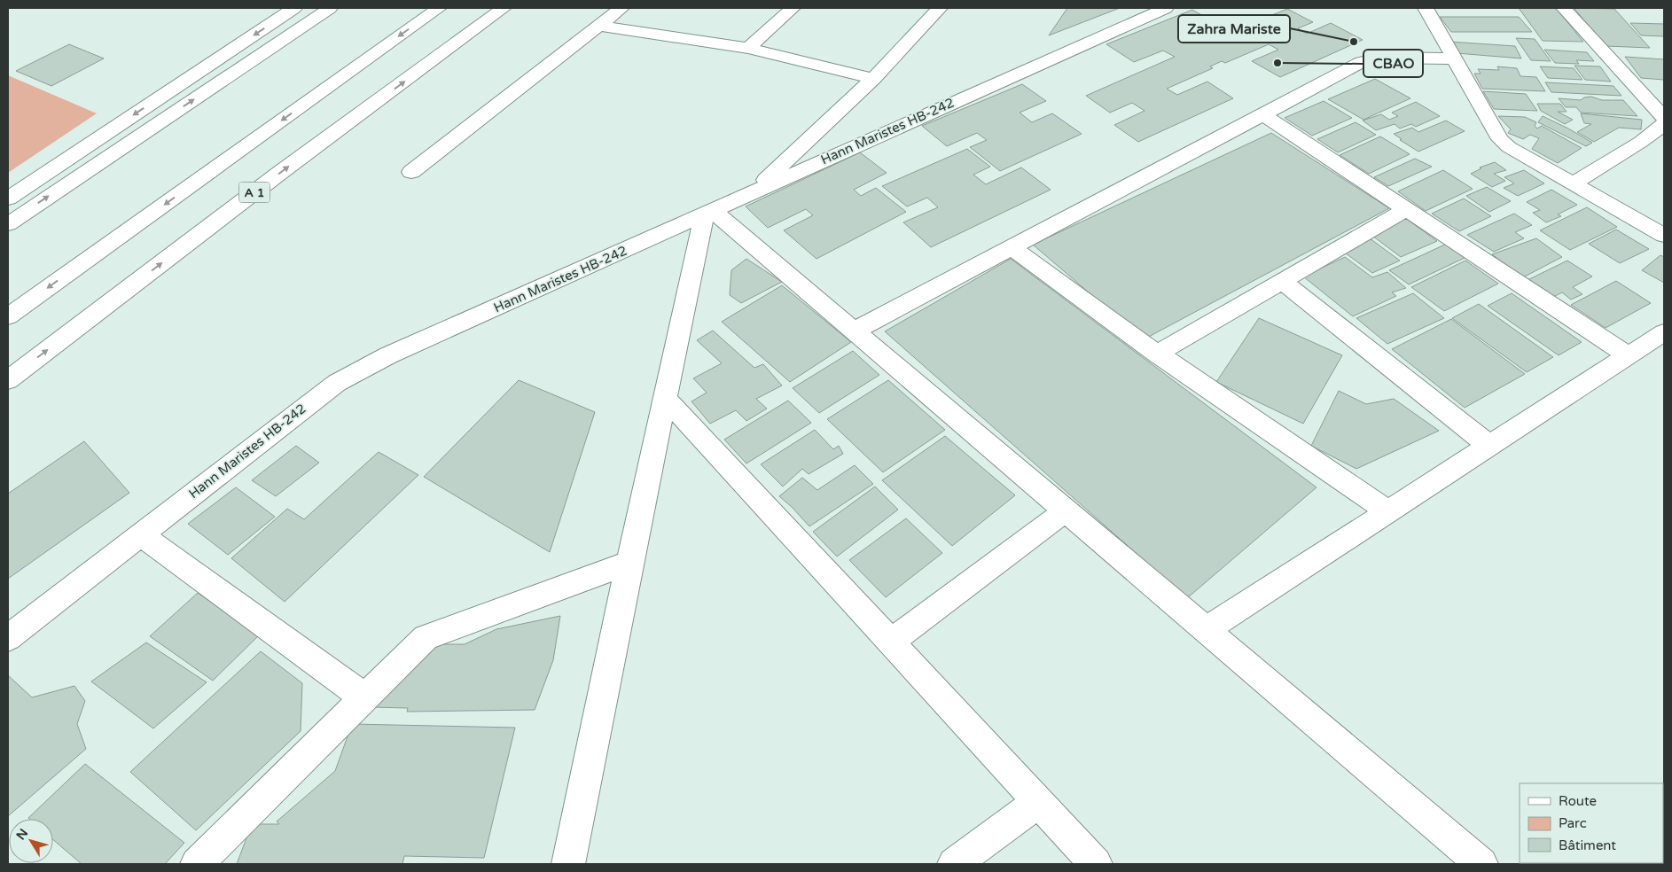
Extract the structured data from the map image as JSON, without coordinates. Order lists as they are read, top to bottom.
{
  "streets": {
    "main road": ["Hann Maristes HB-242", "A 1"]
  },
  "places": ["Zahra Mariste", "CBAO"],
  "legend": ["Route", "Parc", "Bâtiment"],
  "north": "top left"
}
